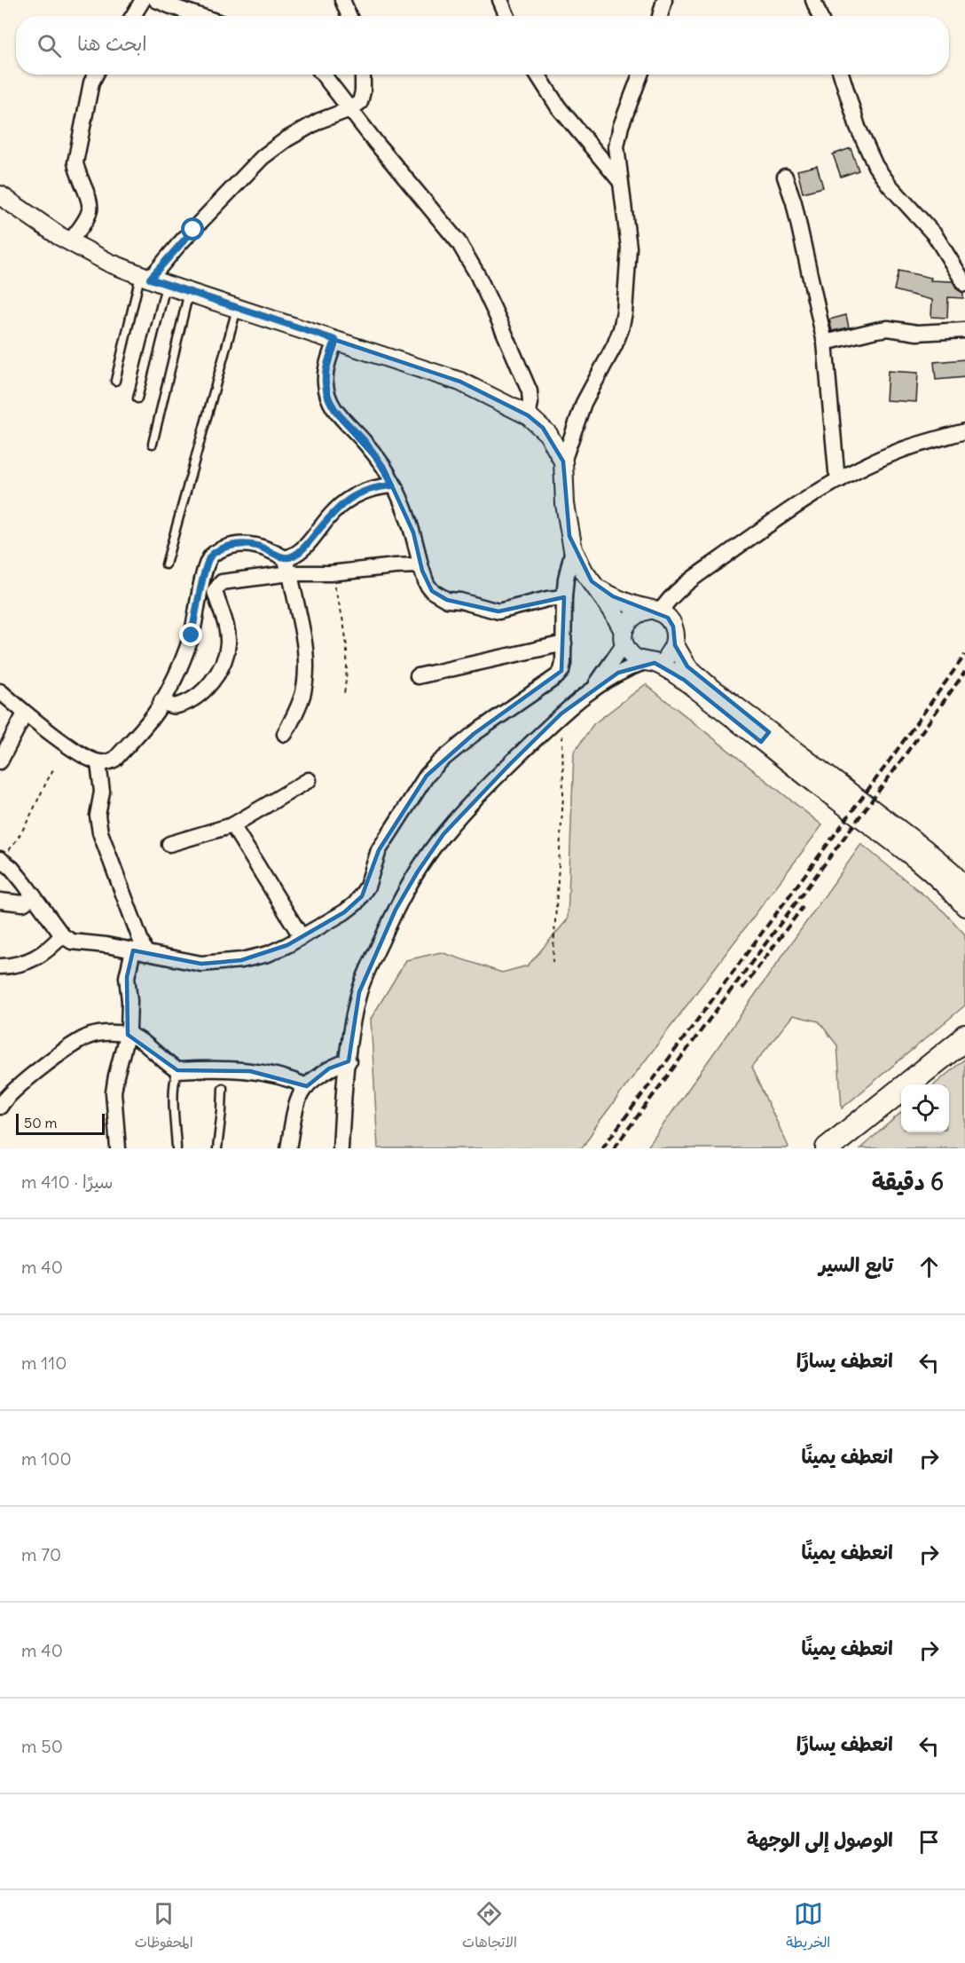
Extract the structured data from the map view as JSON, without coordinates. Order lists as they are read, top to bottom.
{
  "scale_bar": "50 m",
  "page": {
    "search": "ابحث هنا",
    "scale": "50 m",
    "heading": ["6 دقيقة", "سيرًا · 410 m"],
    "list": [
      ["تابع السير", "40 m"],
      ["انعطف يسارًا", "110 m"],
      ["انعطف يمينًا", "100 m"],
      ["انعطف يمينًا", "70 m"],
      ["انعطف يمينًا", "40 m"],
      ["انعطف يسارًا", "50 m"],
      "الوصول إلى الوجهة"
    ],
    "nav": ["الخريطة", "الاتجاهات", "المحفوظات"]
  }
}
